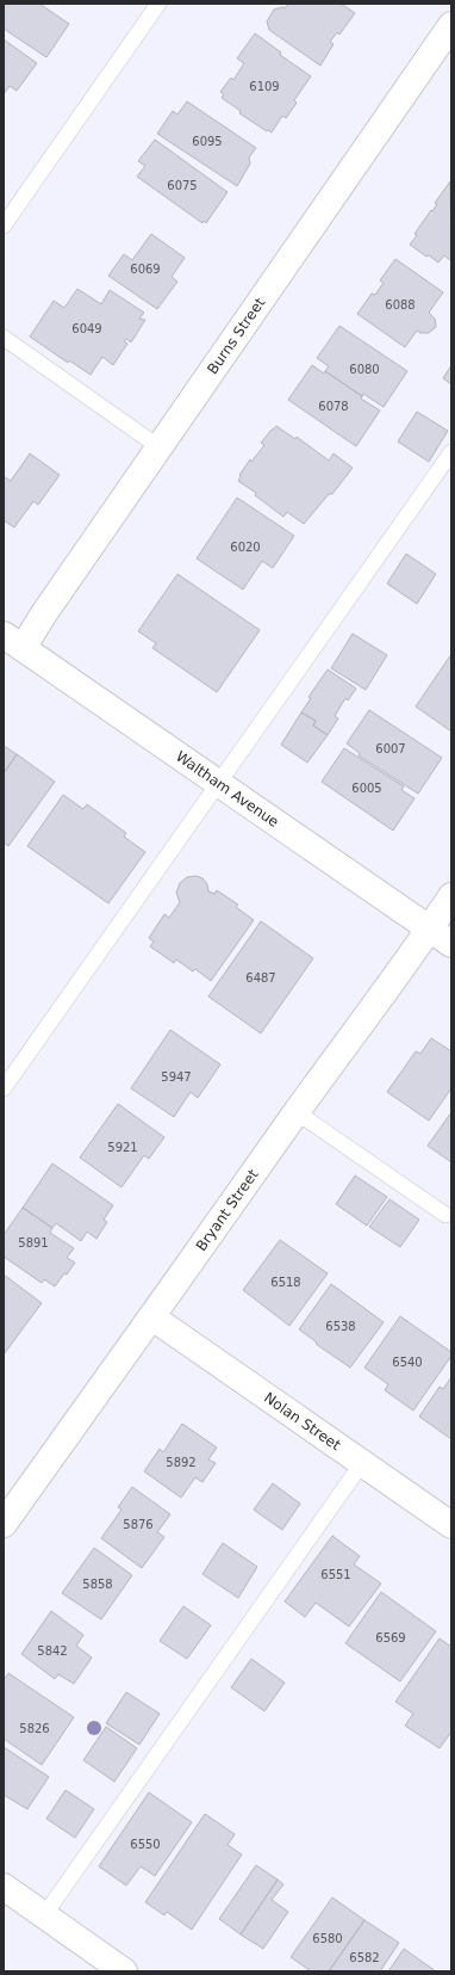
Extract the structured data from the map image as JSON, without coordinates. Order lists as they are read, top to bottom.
{
  "streets": {
    "street": [
      "Burns Street",
      "Waltham Avenue",
      "Bryant Street",
      "Nolan Street"
    ]
  },
  "crossings": [
    ["Burns Street", "Waltham Avenue"],
    ["Waltham Avenue", "Bryant Street"],
    ["Bryant Street", "Nolan Street"]
  ],
  "house_numbers": [
    "6109",
    "6095",
    "6075",
    "6069",
    "6088",
    "6049",
    "6080",
    "6078",
    "6020",
    "6007",
    "6005",
    "6487",
    "5947",
    "5921",
    "5891",
    "6518",
    "6538",
    "6540",
    "5892",
    "5876",
    "6551",
    "5858",
    "6569",
    "5842",
    "5826",
    "6550",
    "6580",
    "6582"
  ]
}
